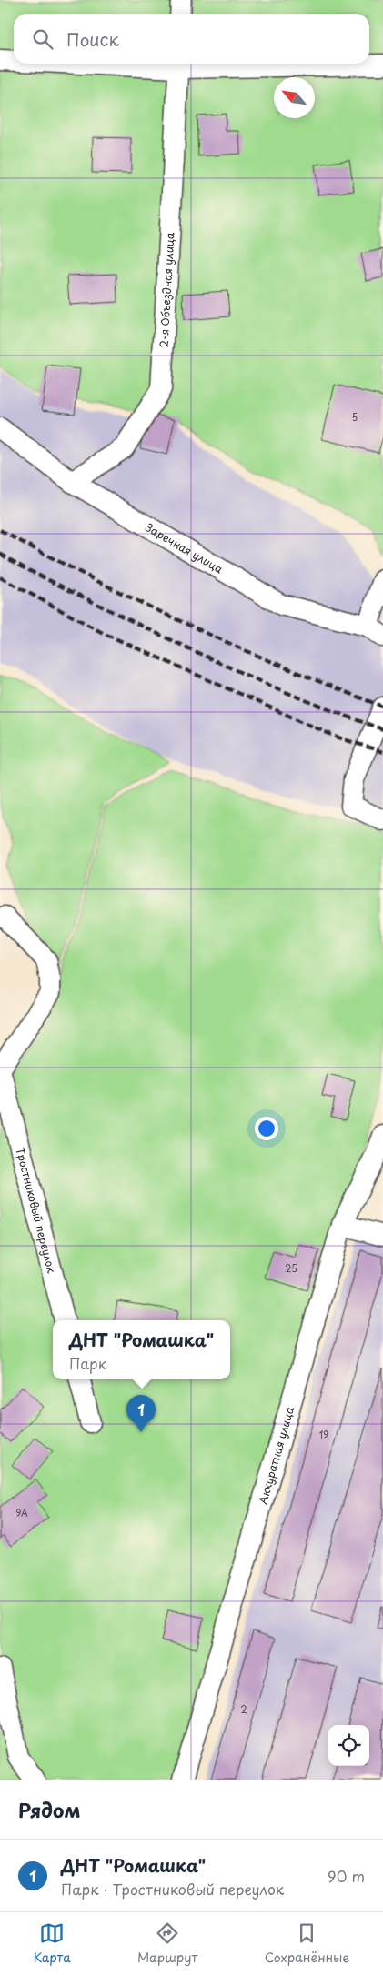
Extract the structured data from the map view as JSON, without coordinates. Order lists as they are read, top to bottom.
{
  "streets": {
    "street": [
      "2-я Объездная улица",
      "Заречная улица",
      "Тростниковый переулок",
      "Аккуратная улица"
    ]
  },
  "crossings": [
    ["2-я Объездная улица", "Заречная улица"]
  ],
  "house_numbers": [
    "5",
    "25",
    "19",
    "9А",
    "2"
  ],
  "north": "top left",
  "page": {
    "search": "Поиск",
    "popup": ["ДНТ \"Ромашка\"", "Парк"],
    "pins": "1",
    "heading": "Рядом",
    "list": [
      {
        "mark": "1",
        "name": "ДНТ \"Ромашка\"",
        "note": "Парк · Тростниковый переулок",
        "value": "90 m"
      }
    ],
    "nav": ["Карта", "Маршрут", "Сохранённые"]
  }
}
